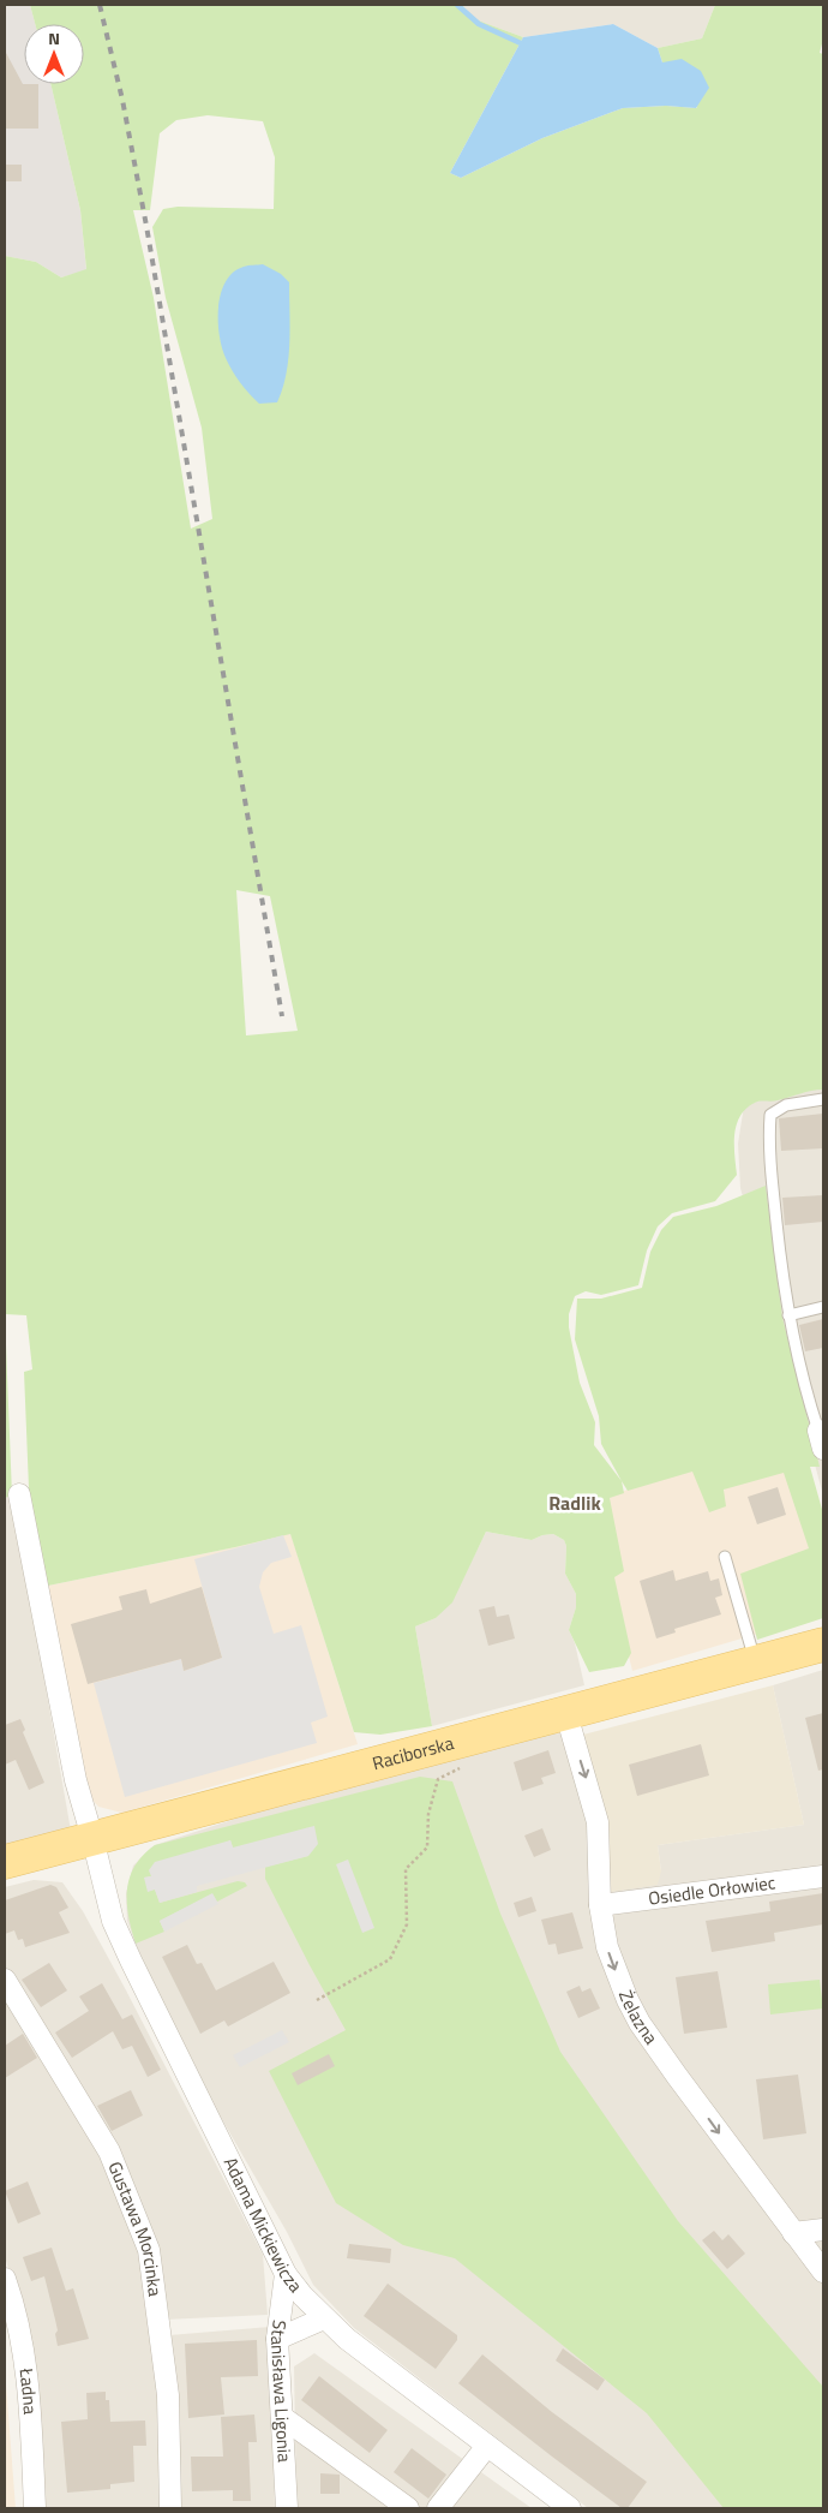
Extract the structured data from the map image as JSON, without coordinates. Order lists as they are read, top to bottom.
{
  "streets": {
    "main road": ["Raciborska"],
    "street": [
      "Osiedle Orłowiec",
      "Żelazna",
      "Adama Mickiewicza",
      "Gustawa Morcinka",
      "Stanisława Ligonia",
      "Ładna"
    ]
  },
  "crossings": [
    ["Raciborska", "Żelazna"],
    ["Raciborska", "Adama Mickiewicza"],
    ["Osiedle Orłowiec", "Żelazna"],
    ["Adama Mickiewicza", "Stanisława Ligonia"]
  ],
  "one_way": ["Żelazna"],
  "districts": ["Radlik"],
  "north": "top"
}
